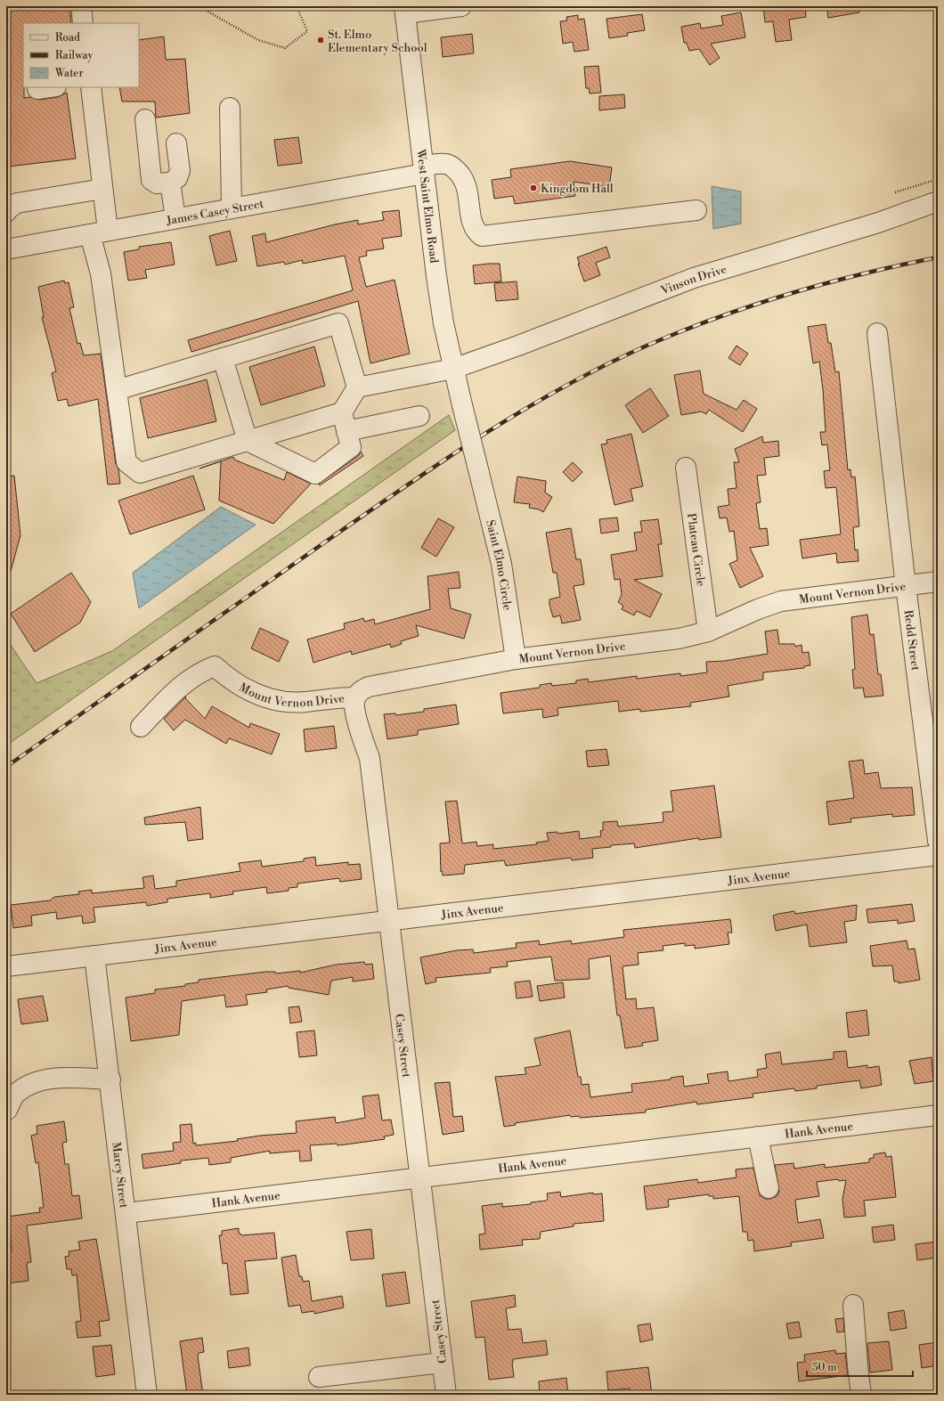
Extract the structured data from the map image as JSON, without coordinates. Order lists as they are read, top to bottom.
{
  "streets": {
    "street": [
      "West Saint Elmo Road",
      "James Casey Street",
      "Vinson Drive",
      "Plateau Circle",
      "Saint Elmo Circle",
      "Mount Vernon Drive",
      "Redd Street",
      "Jinx Avenue",
      "Casey Street",
      "Hank Avenue",
      "Marcy Street"
    ]
  },
  "crossings": [
    ["West Saint Elmo Road", "James Casey Street"],
    ["West Saint Elmo Road", "Vinson Drive"],
    ["West Saint Elmo Road", "Saint Elmo Circle"],
    ["Plateau Circle", "Mount Vernon Drive"],
    ["Saint Elmo Circle", "Mount Vernon Drive"],
    ["Mount Vernon Drive", "Redd Street"],
    ["Mount Vernon Drive", "Casey Street"],
    ["Jinx Avenue", "Casey Street"],
    ["Jinx Avenue", "Marcy Street"],
    ["Casey Street", "Hank Avenue"],
    ["Hank Avenue", "Marcy Street"]
  ],
  "places": ["St. Elmo Elementary School", "Kingdom Hall"],
  "legend": ["Road", "Railway", "Water"],
  "scale_bar": "50 m"
}
